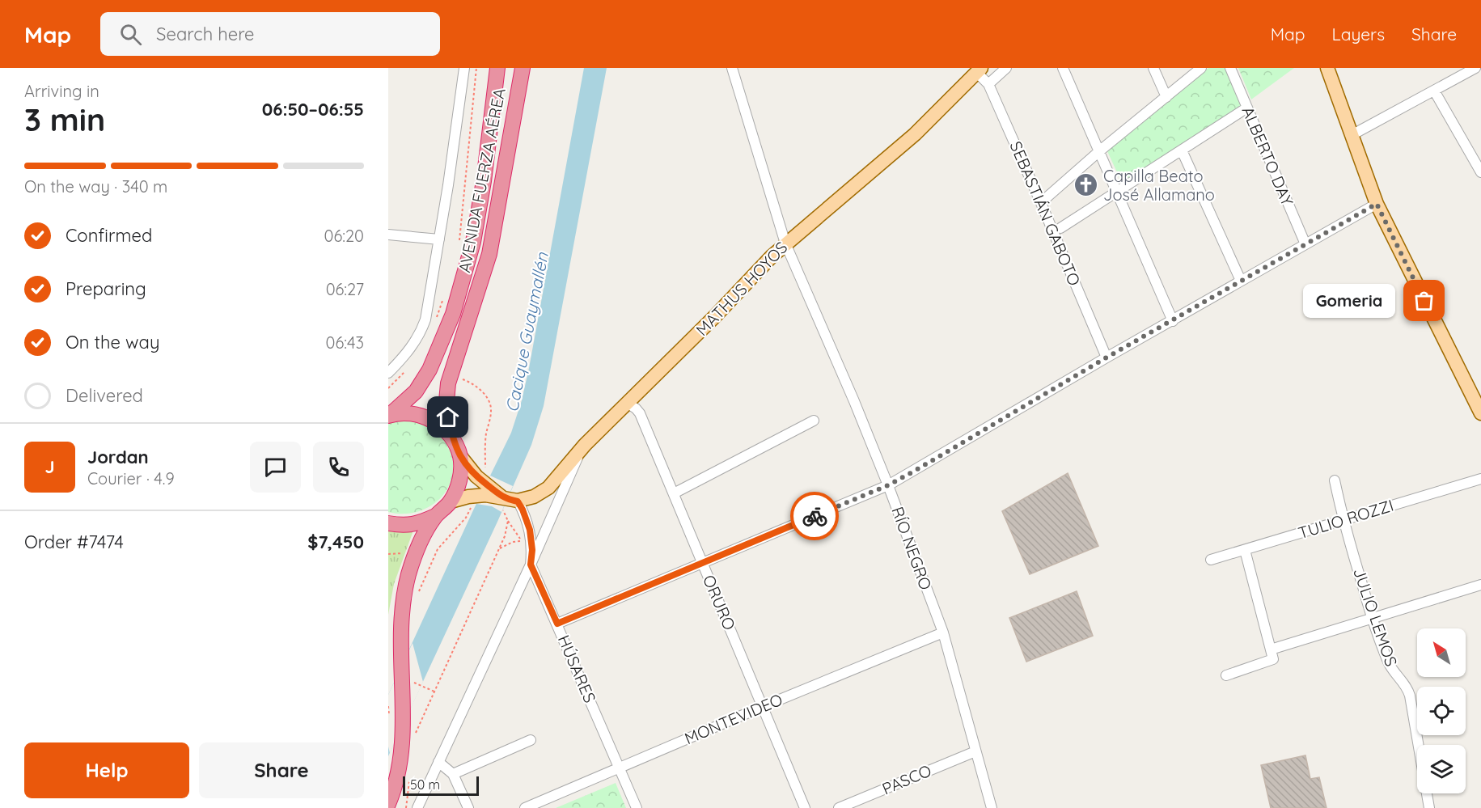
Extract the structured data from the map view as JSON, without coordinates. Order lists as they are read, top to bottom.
{
  "streets": {
    "highway": ["AVENIDA FUERZA AÉREA"],
    "main road": ["MATHUS HOYOS"],
    "street": [
      "ALBERTO DAY",
      "SEBASTIÁN GABOTO",
      "TULIO ROZZI",
      "RÍO NEGRO",
      "ORURO",
      "JULIO LEMOS",
      "HÚSARES",
      "MONTEVIDEO",
      "PASCO"
    ]
  },
  "crossings": [
    ["SEBASTIÁN GABOTO", "MATHUS HOYOS"],
    ["MATHUS HOYOS", "RÍO NEGRO"],
    ["MATHUS HOYOS", "ORURO"],
    ["MATHUS HOYOS", "HÚSARES"],
    ["TULIO ROZZI", "JULIO LEMOS"],
    ["RÍO NEGRO", "MONTEVIDEO"],
    ["RÍO NEGRO", "PASCO"],
    ["ORURO", "MONTEVIDEO"],
    ["HÚSARES", "MONTEVIDEO"]
  ],
  "water": ["Cacique Guaymallén"],
  "places": {
    "church": ["Capilla Beato José Allamano"],
    "other": ["Gomeria"]
  },
  "scale_bar": "50 m",
  "north": "top left",
  "page": {
    "header": "Map",
    "search": "Search here",
    "nav": ["Map", "Layers", "Share"],
    "heading": ["3 min", "Arriving in", "06:50–06:55"],
    "panel": [
      "Jordan",
      "Courier · 4.9",
      "Order #7474",
      "$7,450"
    ],
    "bar": "On the way · 340 m",
    "list": [
      ["Confirmed", "06:20"],
      ["Preparing", "06:27"],
      ["On the way", "06:43"],
      "Delivered"
    ],
    "bubble": "Gomeria",
    "round": "J",
    "buttons": ["Help", "Share"],
    "scale": "50 m"
  }
}
